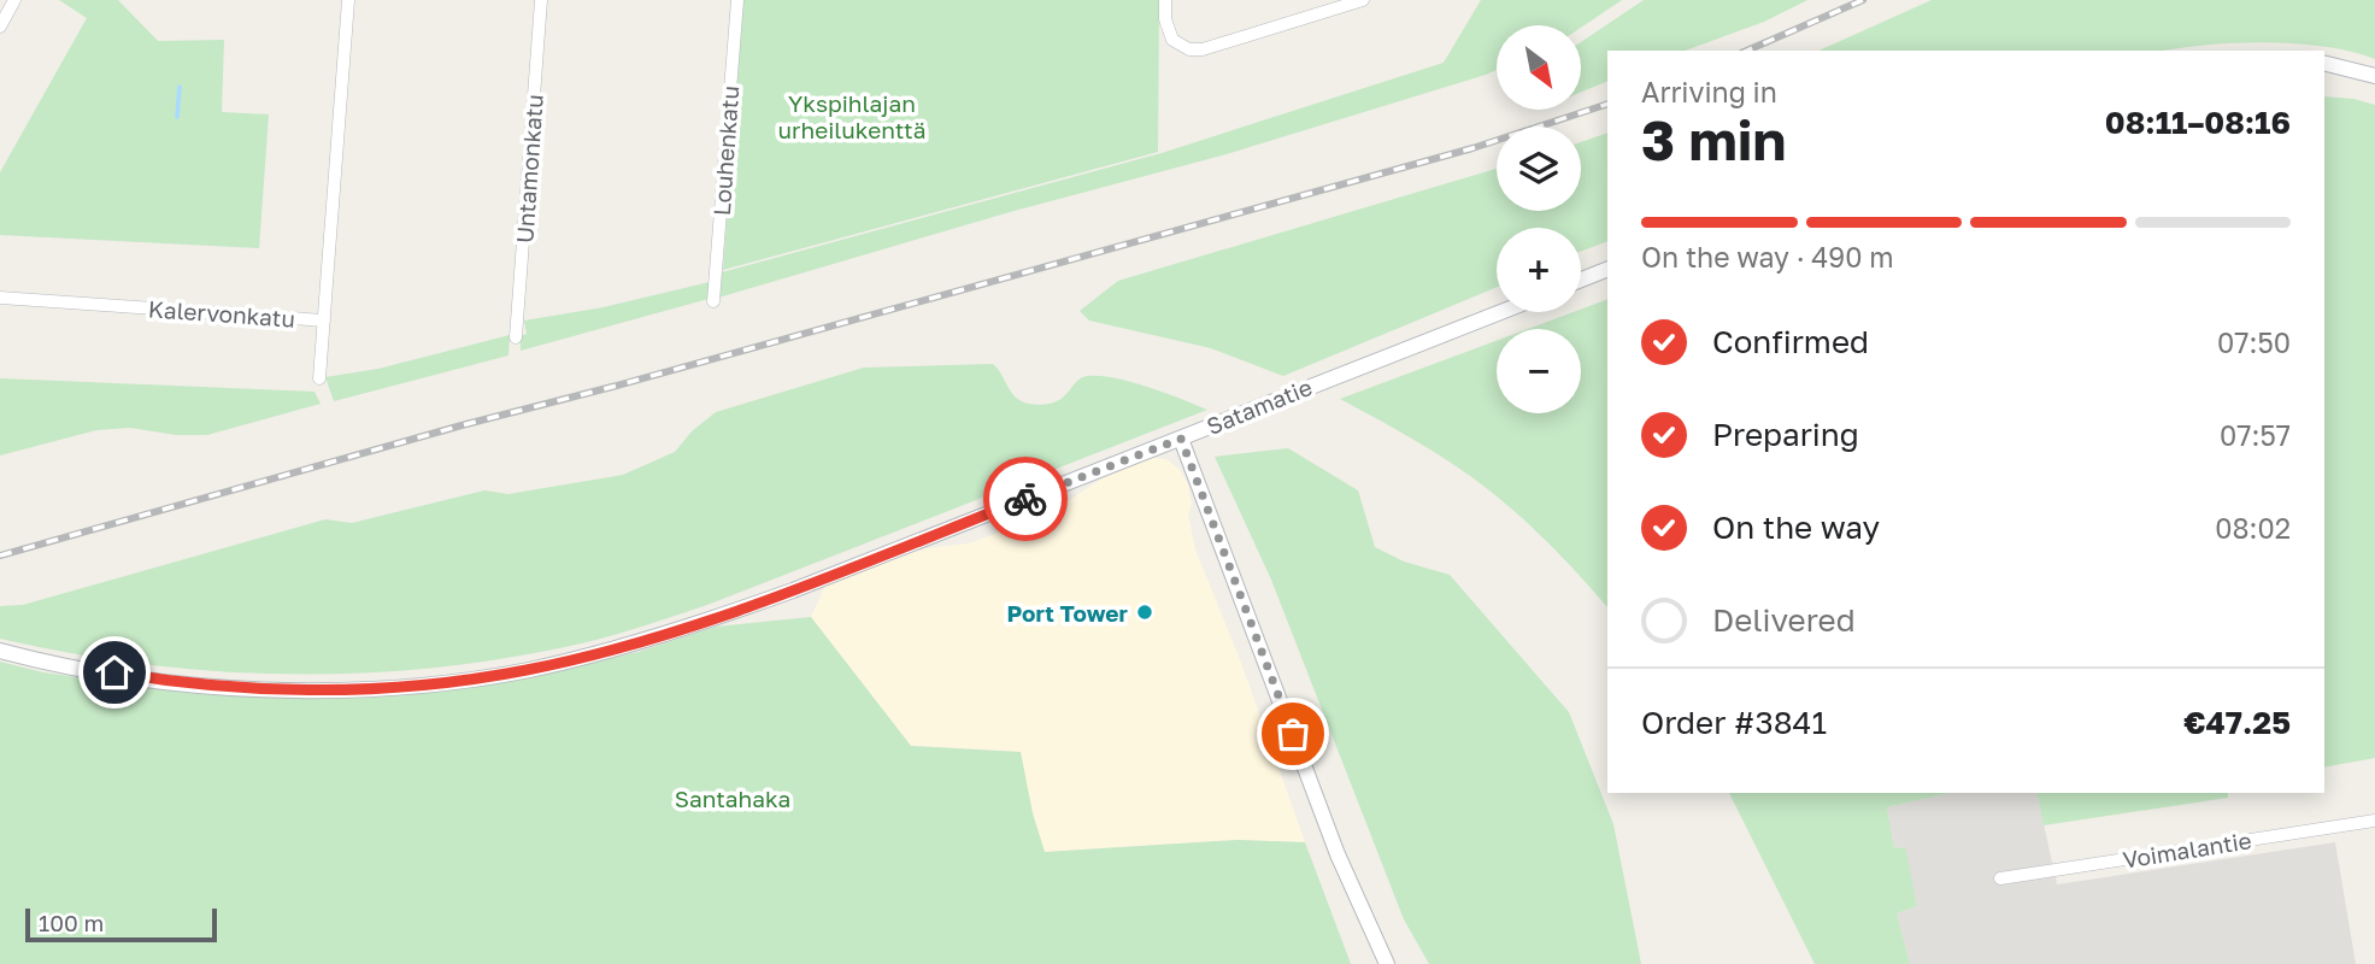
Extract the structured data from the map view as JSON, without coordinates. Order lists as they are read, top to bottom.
{
  "streets": {
    "main road": ["Satamatie"],
    "street": [
      "Louhenkatu",
      "Untamonkatu",
      "Kalervonkatu",
      "Voimalantie"
    ]
  },
  "parks": ["Ykspihlajan urheilukenttä", "Santahaka"],
  "places": ["Port Tower"],
  "scale_bar": "100 m",
  "north": "bottom right",
  "page": {
    "map_buttons": ["+", "−"],
    "heading": ["3 min", "Arriving in", "08:11–08:16"],
    "panel": ["Order #3841", "€47.25"],
    "bar": "On the way · 490 m",
    "list": [
      ["Confirmed", "07:50"],
      ["Preparing", "07:57"],
      ["On the way", "08:02"],
      "Delivered"
    ],
    "scale": "100 m"
  }
}
